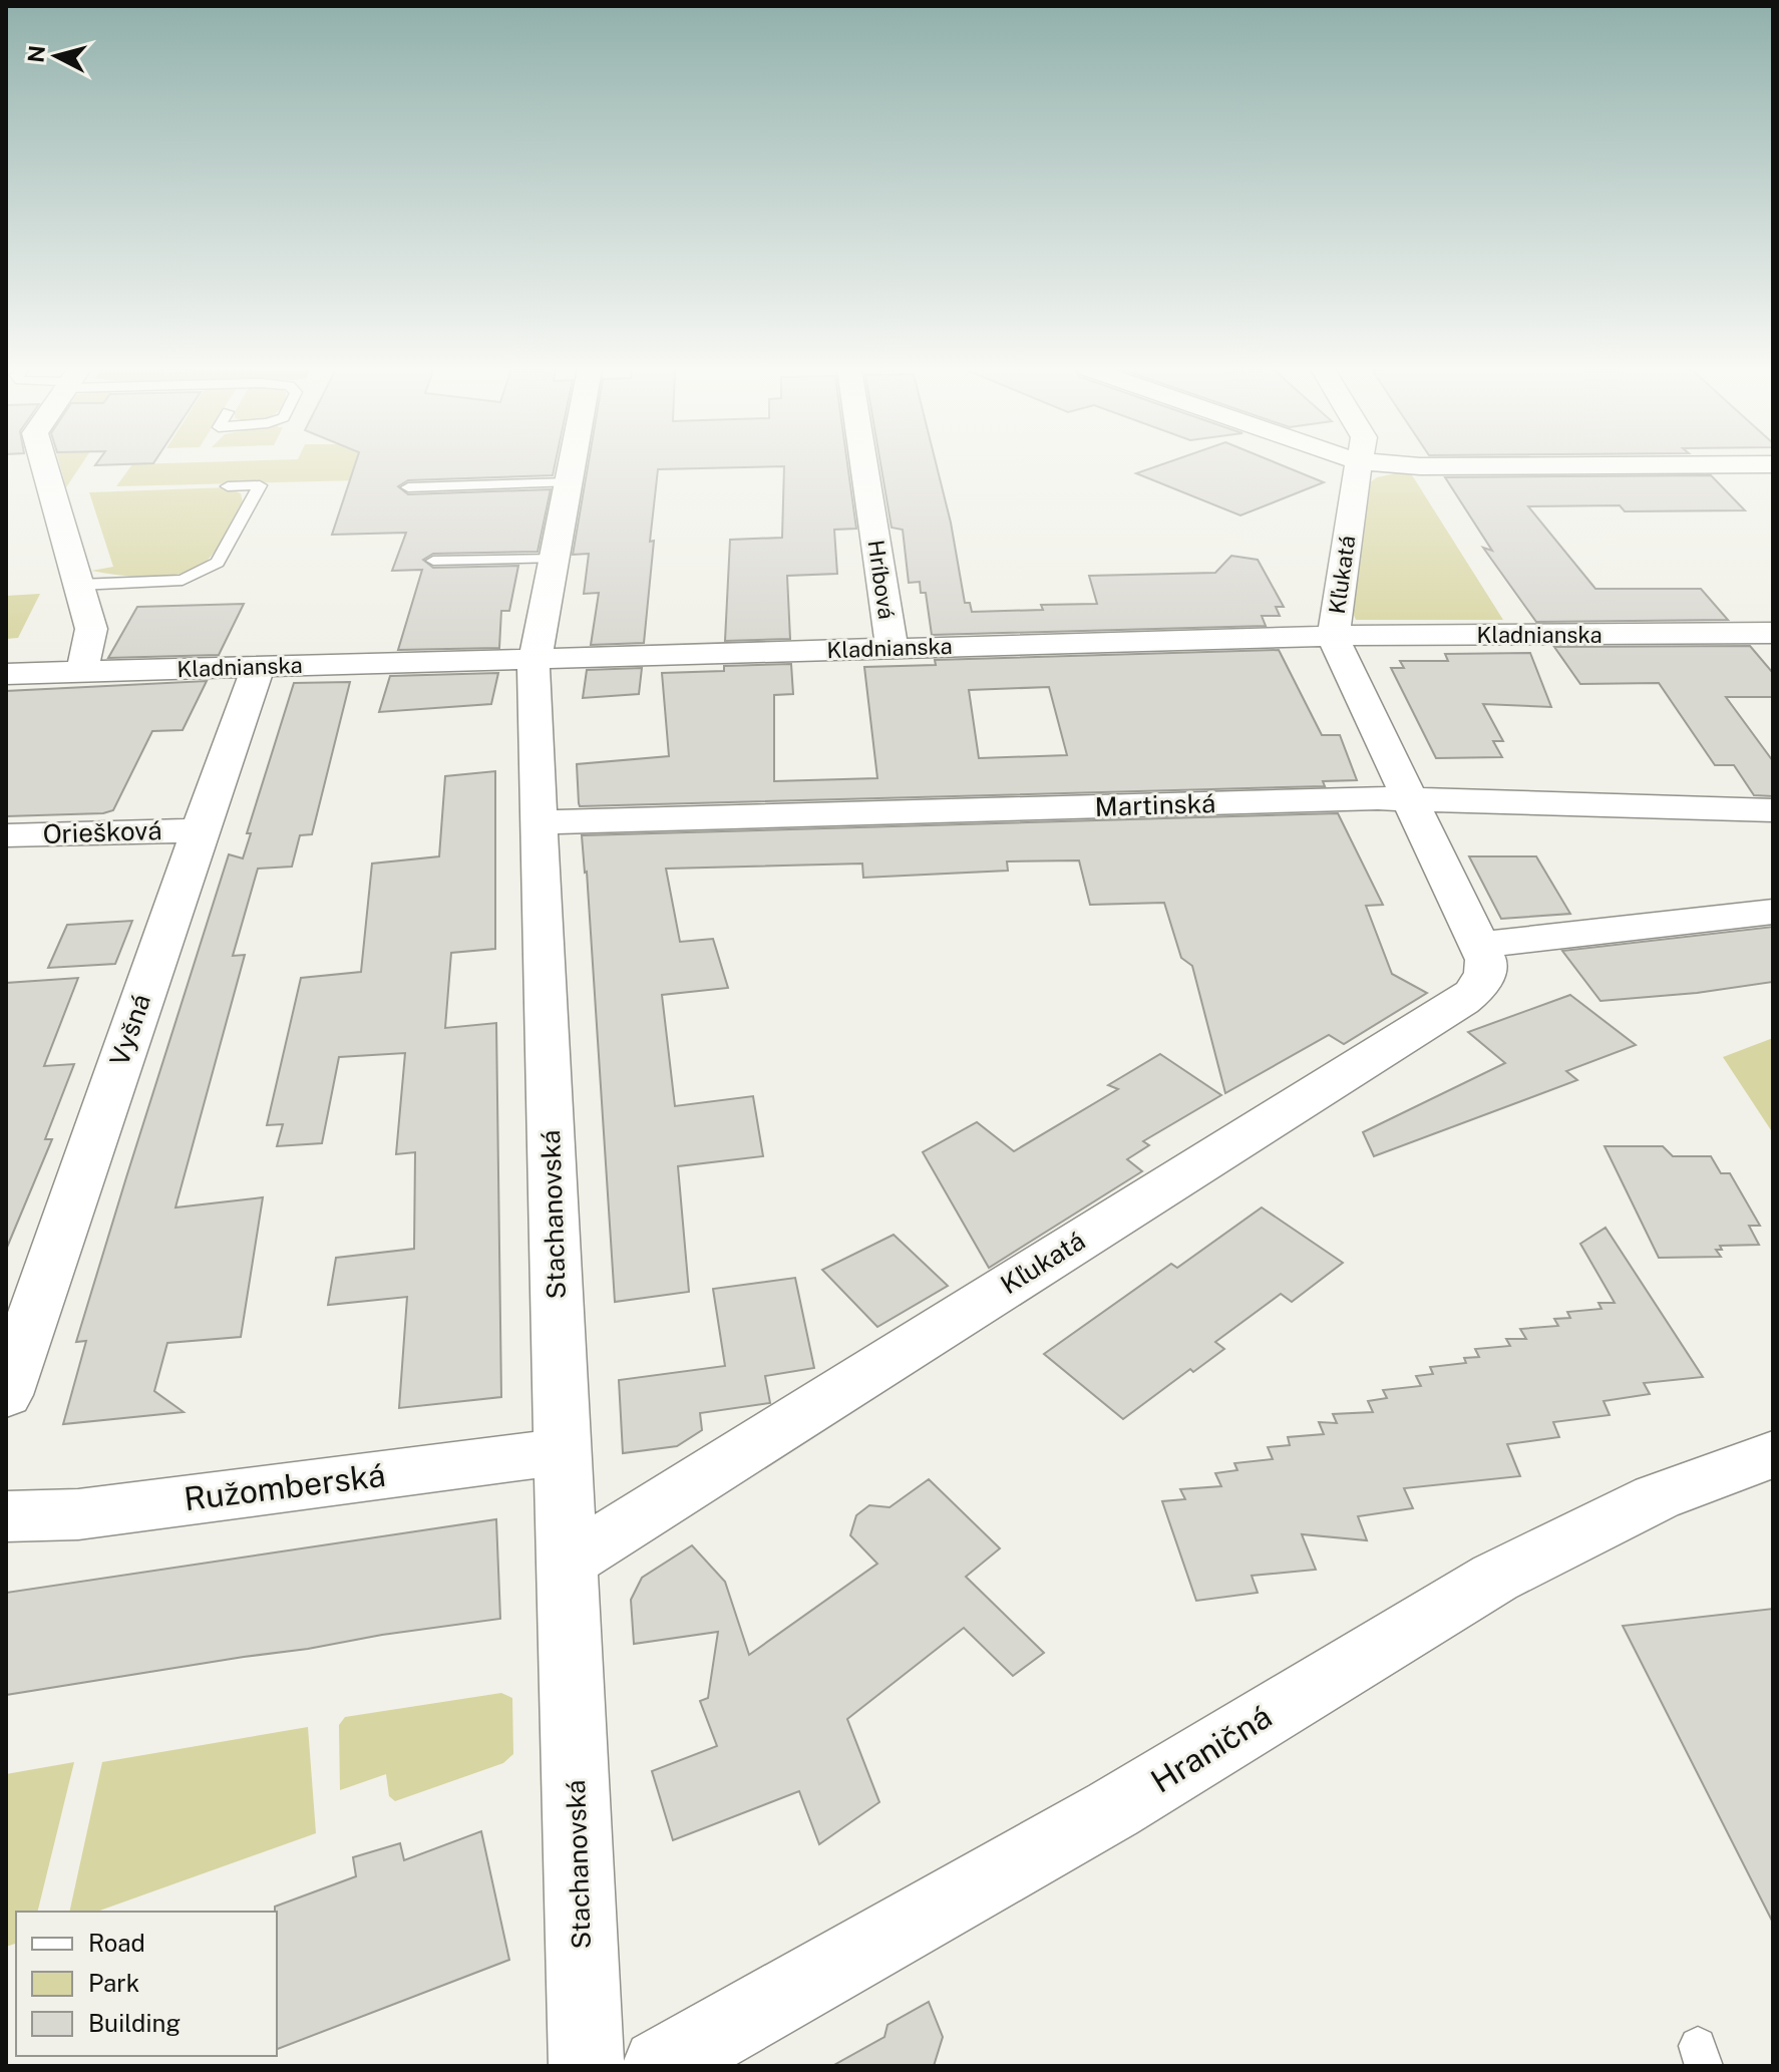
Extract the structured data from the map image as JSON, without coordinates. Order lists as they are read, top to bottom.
{
  "streets": {
    "street": [
      "Kľukatá",
      "Hríbová",
      "Kladnianska",
      "Martinská",
      "Oriešková",
      "Vyšná",
      "Stachanovská",
      "Ružomberská",
      "Hraničná"
    ]
  },
  "crossings": [
    ["Kľukatá", "Kladnianska"],
    ["Kľukatá", "Martinská"],
    ["Kľukatá", "Stachanovská"],
    ["Hríbová", "Kladnianska"],
    ["Kladnianska", "Vyšná"],
    ["Kladnianska", "Stachanovská"],
    ["Martinská", "Stachanovská"],
    ["Oriešková", "Vyšná"],
    ["Stachanovská", "Ružomberská"]
  ],
  "legend": ["Road", "Park", "Building"],
  "north": "left"
}
